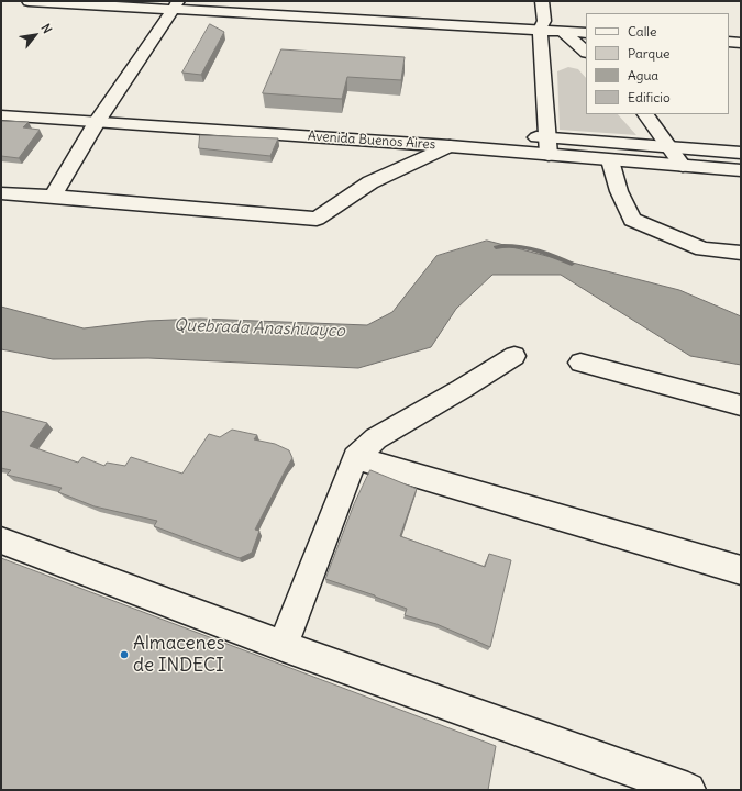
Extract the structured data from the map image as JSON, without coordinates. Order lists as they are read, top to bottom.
{
  "streets": {
    "street": ["Avenida Buenos Aires"]
  },
  "water": ["Quebrada Anashuayco"],
  "places": ["Almacenes de INDECI"],
  "legend": [
    "Calle",
    "Parque",
    "Agua",
    "Edificio"
  ],
  "north": "top right"
}
